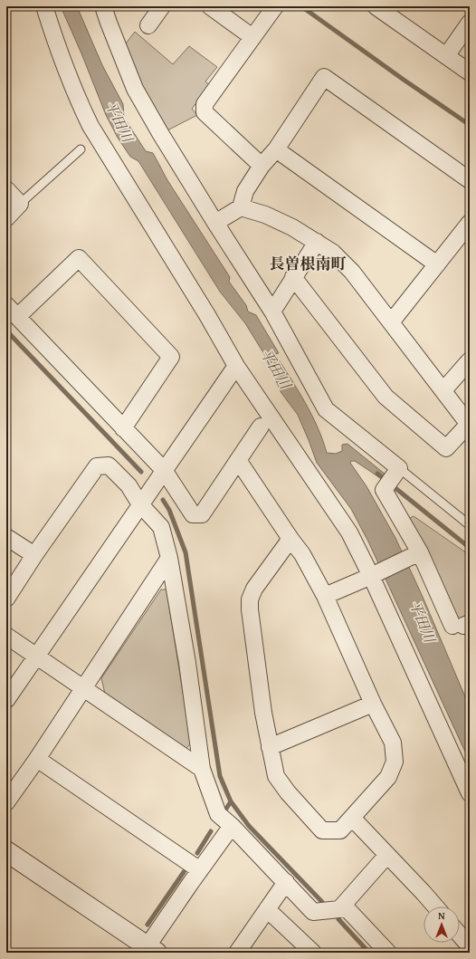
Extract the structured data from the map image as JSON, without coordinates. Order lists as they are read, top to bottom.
{
  "districts": ["長曽根南町"],
  "water": ["平田川"],
  "north": "top"
}
